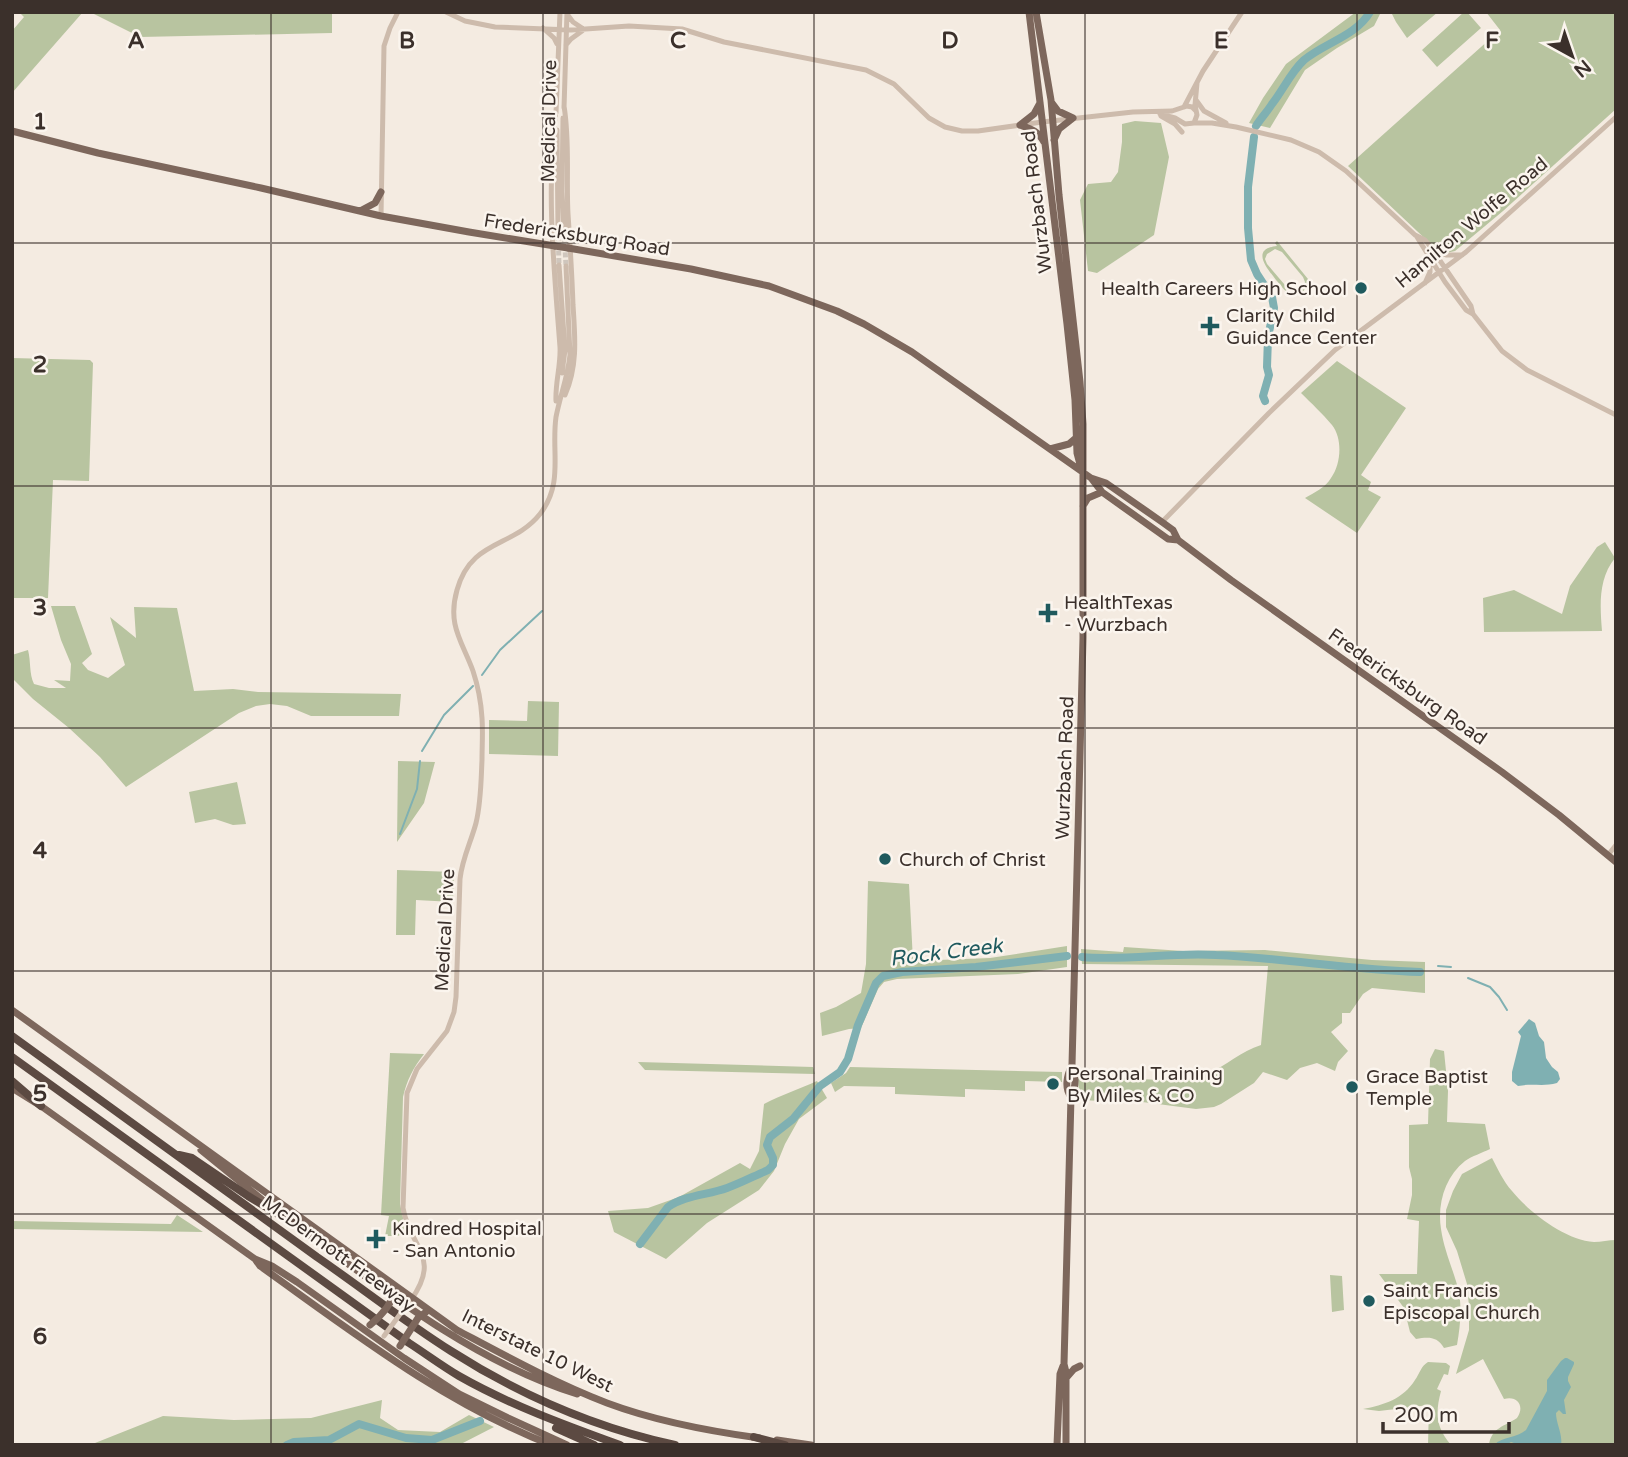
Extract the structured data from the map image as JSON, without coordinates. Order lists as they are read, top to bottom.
{
  "streets": {
    "highway": ["McDermott Freeway"],
    "main road": ["Wurzbach Road", "Fredericksburg Road", "Interstate 10 West"],
    "street": ["Medical Drive", "Hamilton Wolfe Road"]
  },
  "crossings": [
    ["Medical Drive", "Interstate 10 West"],
    ["Wurzbach Road", "Fredericksburg Road"],
    ["Hamilton Wolfe Road", "Fredericksburg Road"]
  ],
  "water": ["Rock Creek"],
  "places": {
    "other": [
      "Health Careers High School",
      "Church of Christ",
      "Personal Training By Miles & CO",
      "Grace Baptist Temple",
      "Saint Francis Episcopal Church"
    ],
    "health": ["Clarity Child Guidance Center", "HealthTexas - Wurzbach", "Kindred Hospital - San Antonio"]
  },
  "scale_bar": "200 m",
  "north": "bottom right",
  "grid": {
    "columns": [
      "A",
      "B",
      "C",
      "D",
      "E",
      "F"
    ],
    "rows": [
      "1",
      "2",
      "3",
      "4",
      "5",
      "6"
    ]
  }
}
